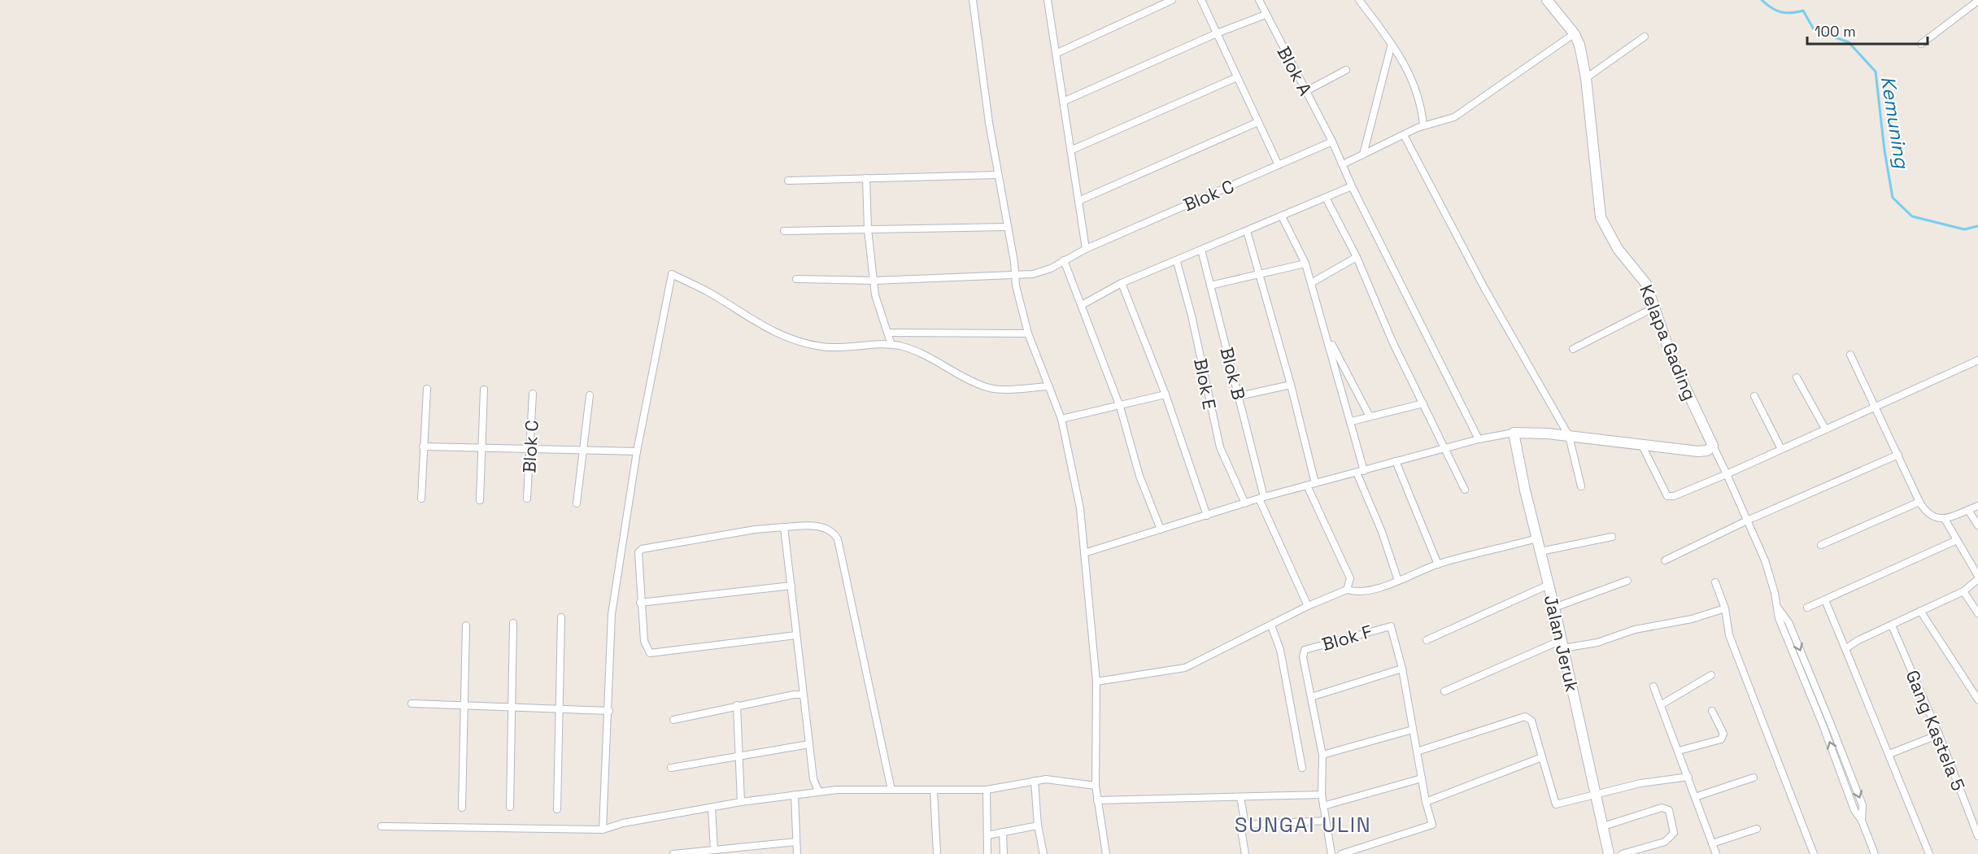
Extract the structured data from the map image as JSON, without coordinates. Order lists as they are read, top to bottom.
{
  "streets": {
    "street": [
      "Blok A",
      "Blok C",
      "Kelapa Gading",
      "Blok B",
      "Blok E",
      "Blok F",
      "Jalan Jeruk",
      "Gang Kastela 5"
    ]
  },
  "crossings": [
    ["Blok A", "Blok C"]
  ],
  "districts": ["SUNGAI ULIN"],
  "water": ["Kemuning"],
  "scale_bar": "100 m"
}
